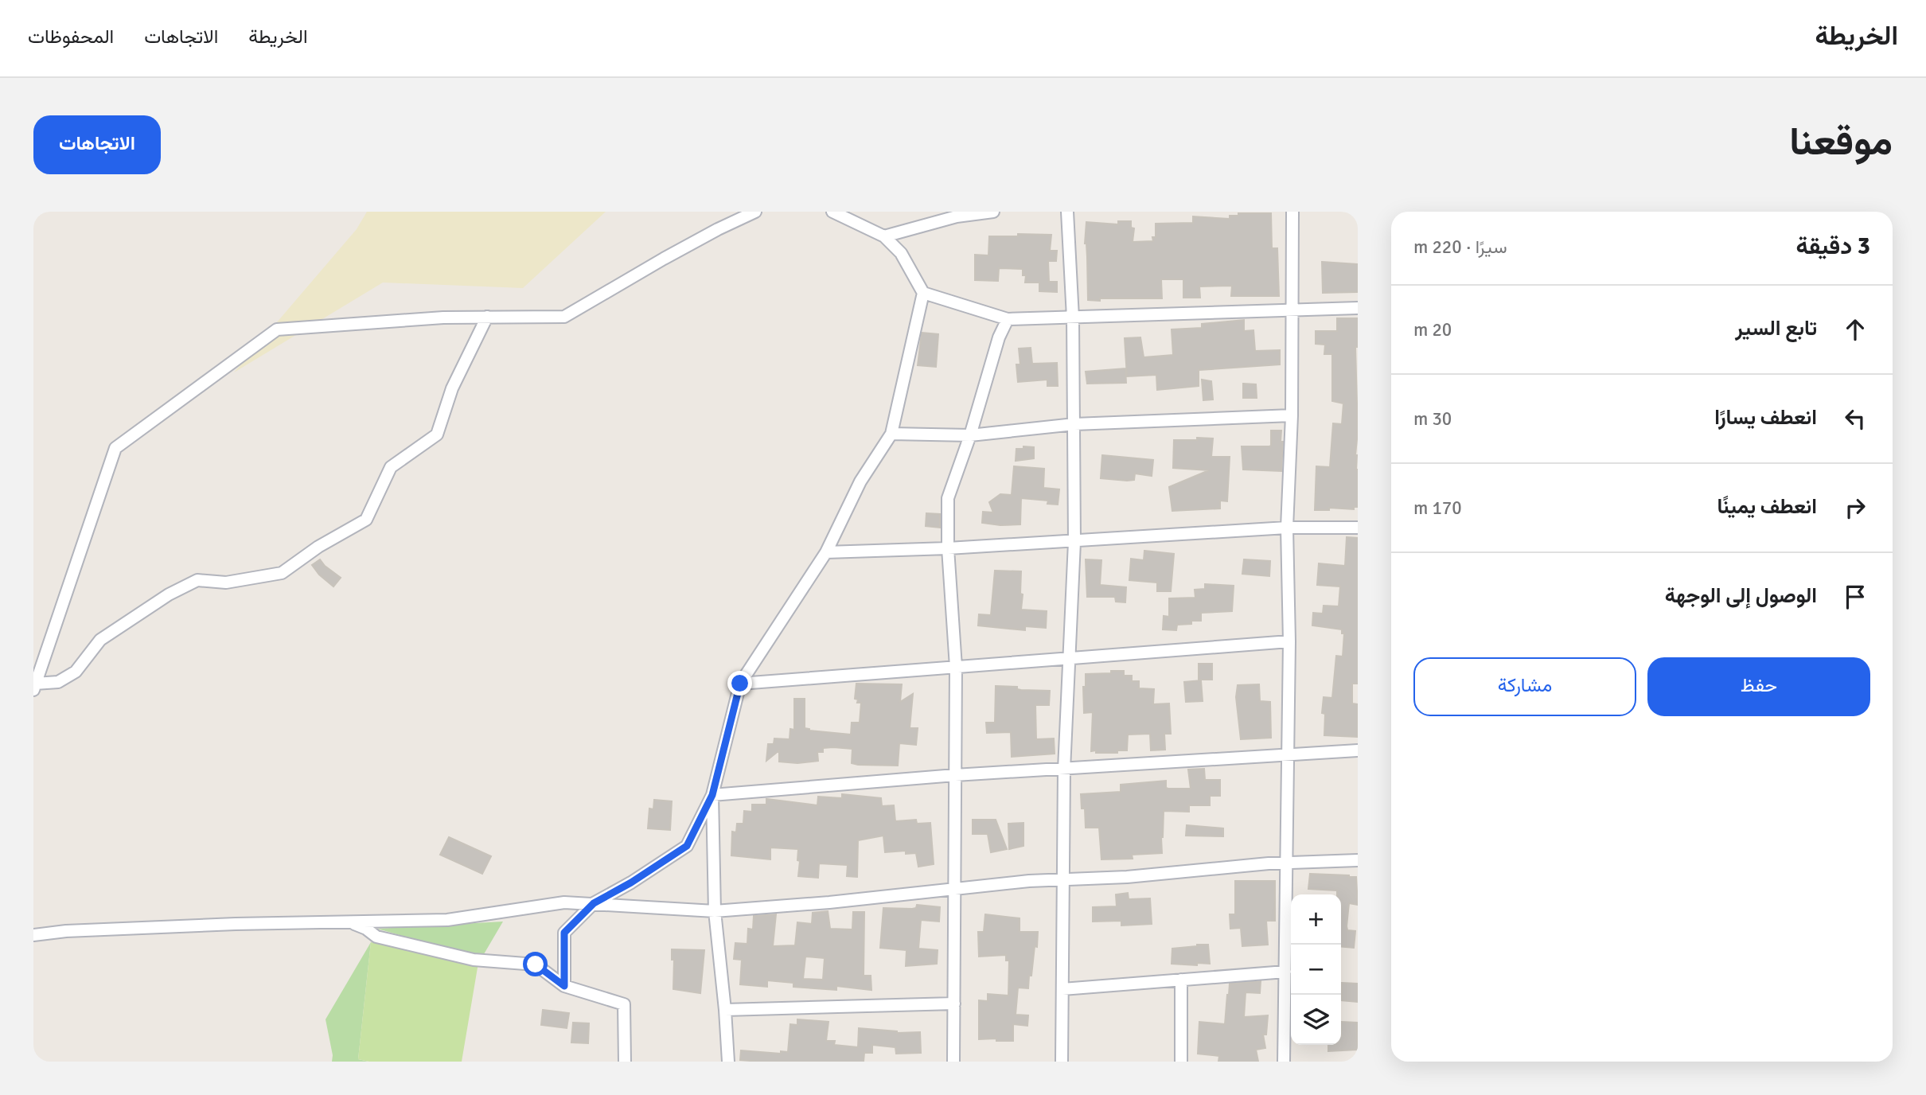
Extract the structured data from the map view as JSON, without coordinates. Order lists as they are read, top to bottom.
{
  "page": {
    "header": "الخريطة",
    "nav": ["الخريطة", "الاتجاهات", "المحفوظات"],
    "title": "موقعنا",
    "buttons": [
      "الاتجاهات",
      ["حفظ", "مشاركة"]
    ],
    "heading": ["3 دقيقة", "سيرًا · 220 m"],
    "list": [
      ["تابع السير", "20 m"],
      ["انعطف يسارًا", "30 m"],
      ["انعطف يمينًا", "170 m"],
      "الوصول إلى الوجهة"
    ],
    "map_buttons": ["+", "−"]
  }
}
